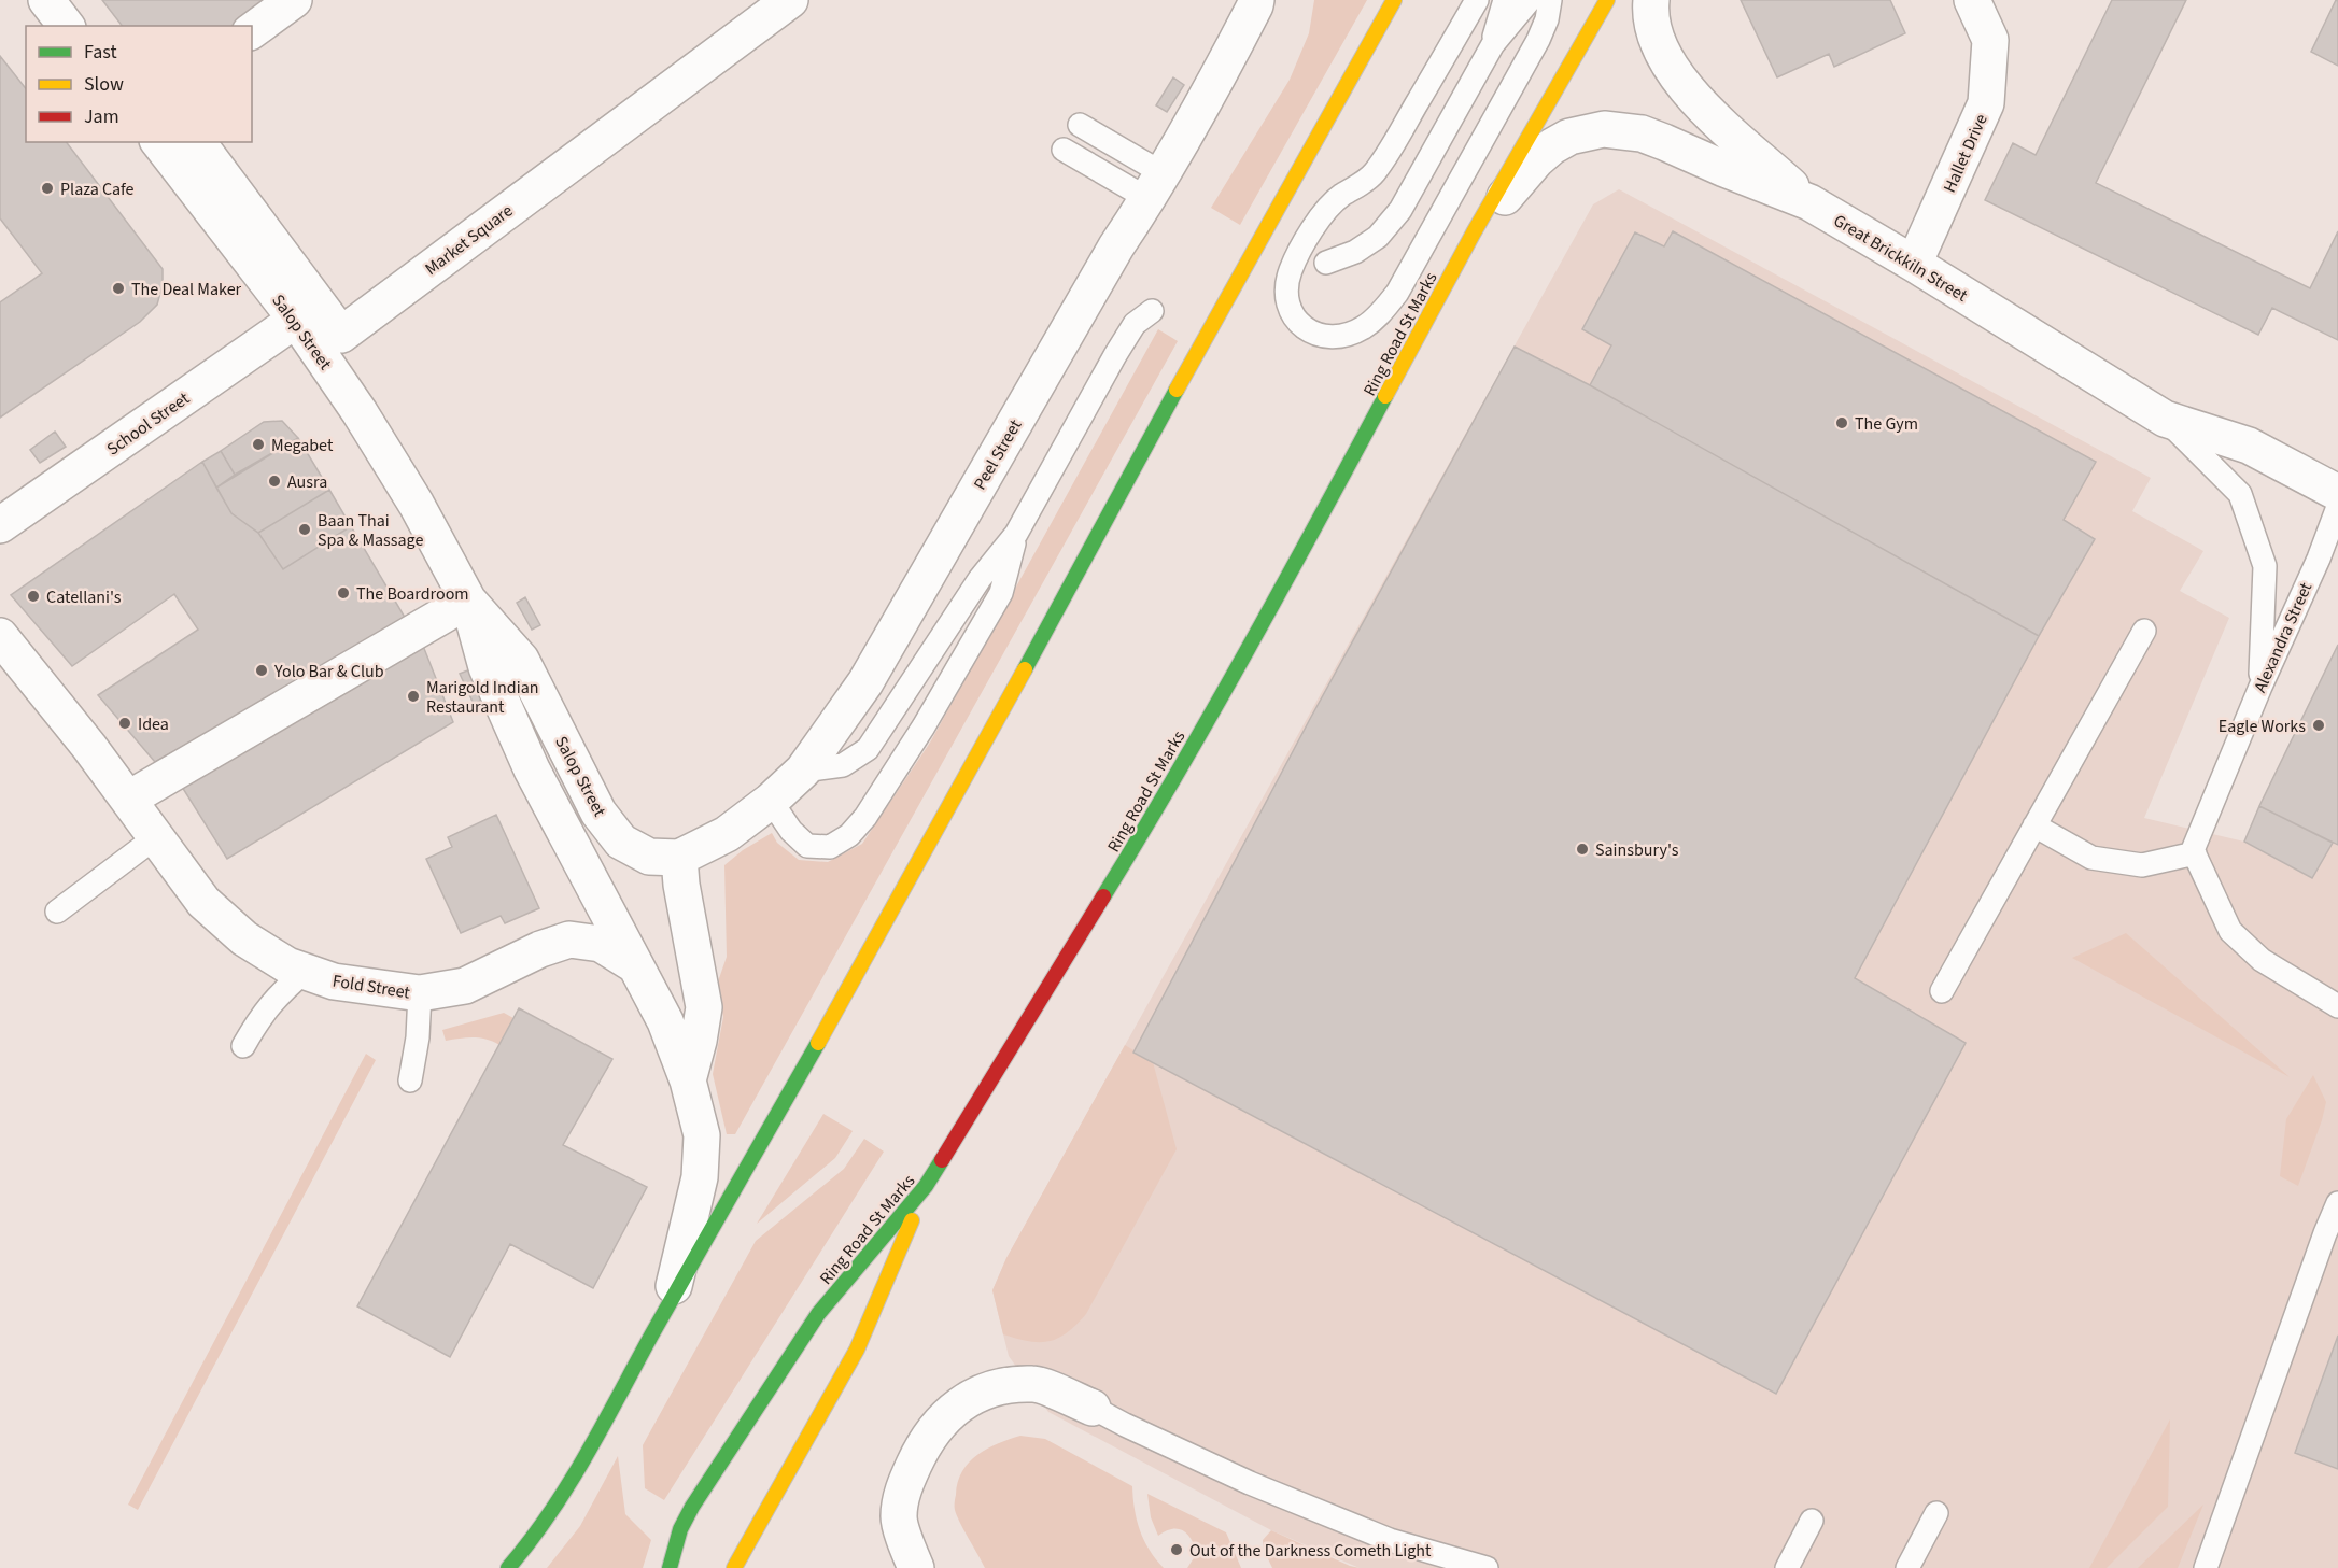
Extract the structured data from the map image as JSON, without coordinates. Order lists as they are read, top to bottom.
{
  "streets": {
    "highway": ["Ring Road St Marks"],
    "street": [
      "Hallet Drive",
      "Market Square",
      "Great Brickkiln Street",
      "Salop Street",
      "School Street",
      "Peel Street",
      "Fold Street"
    ],
    "lane": ["Alexandra Street"]
  },
  "crossings": [
    ["Hallet Drive", "Great Brickkiln Street"],
    ["Great Brickkiln Street", "Ring Road St Marks"],
    ["Salop Street", "School Street"],
    ["Salop Street", "Peel Street"],
    ["Salop Street", "Fold Street"]
  ],
  "places": [
    "Plaza Cafe",
    "The Deal Maker",
    "The Gym",
    "Megabet",
    "Ausra",
    "Baan Thai Spa & Massage",
    "The Boardroom",
    "Catellani's",
    "Yolo Bar & Club",
    "Marigold Indian Restaurant",
    "Idea",
    "Eagle Works",
    "Sainsbury's",
    "Out of the Darkness Cometh Light"
  ],
  "legend": ["Fast", "Slow", "Jam"]
}
